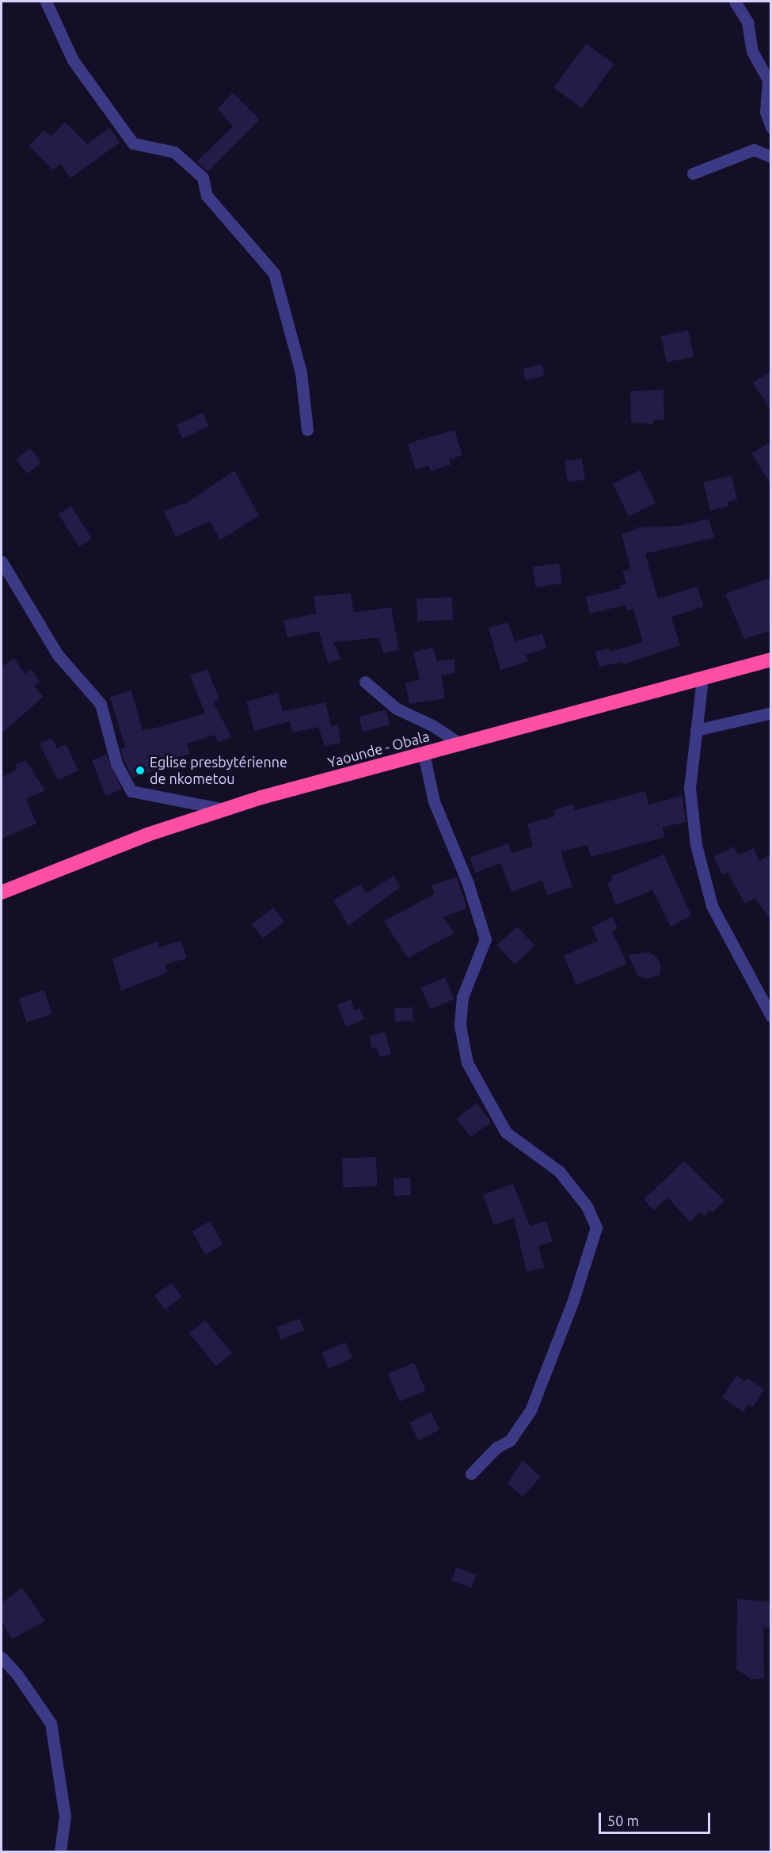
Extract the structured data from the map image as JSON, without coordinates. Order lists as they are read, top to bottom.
{
  "streets": {
    "highway": ["Yaounde - Obala"]
  },
  "places": ["Eglise presbytérienne de nkometou"],
  "scale_bar": "50 m"
}
